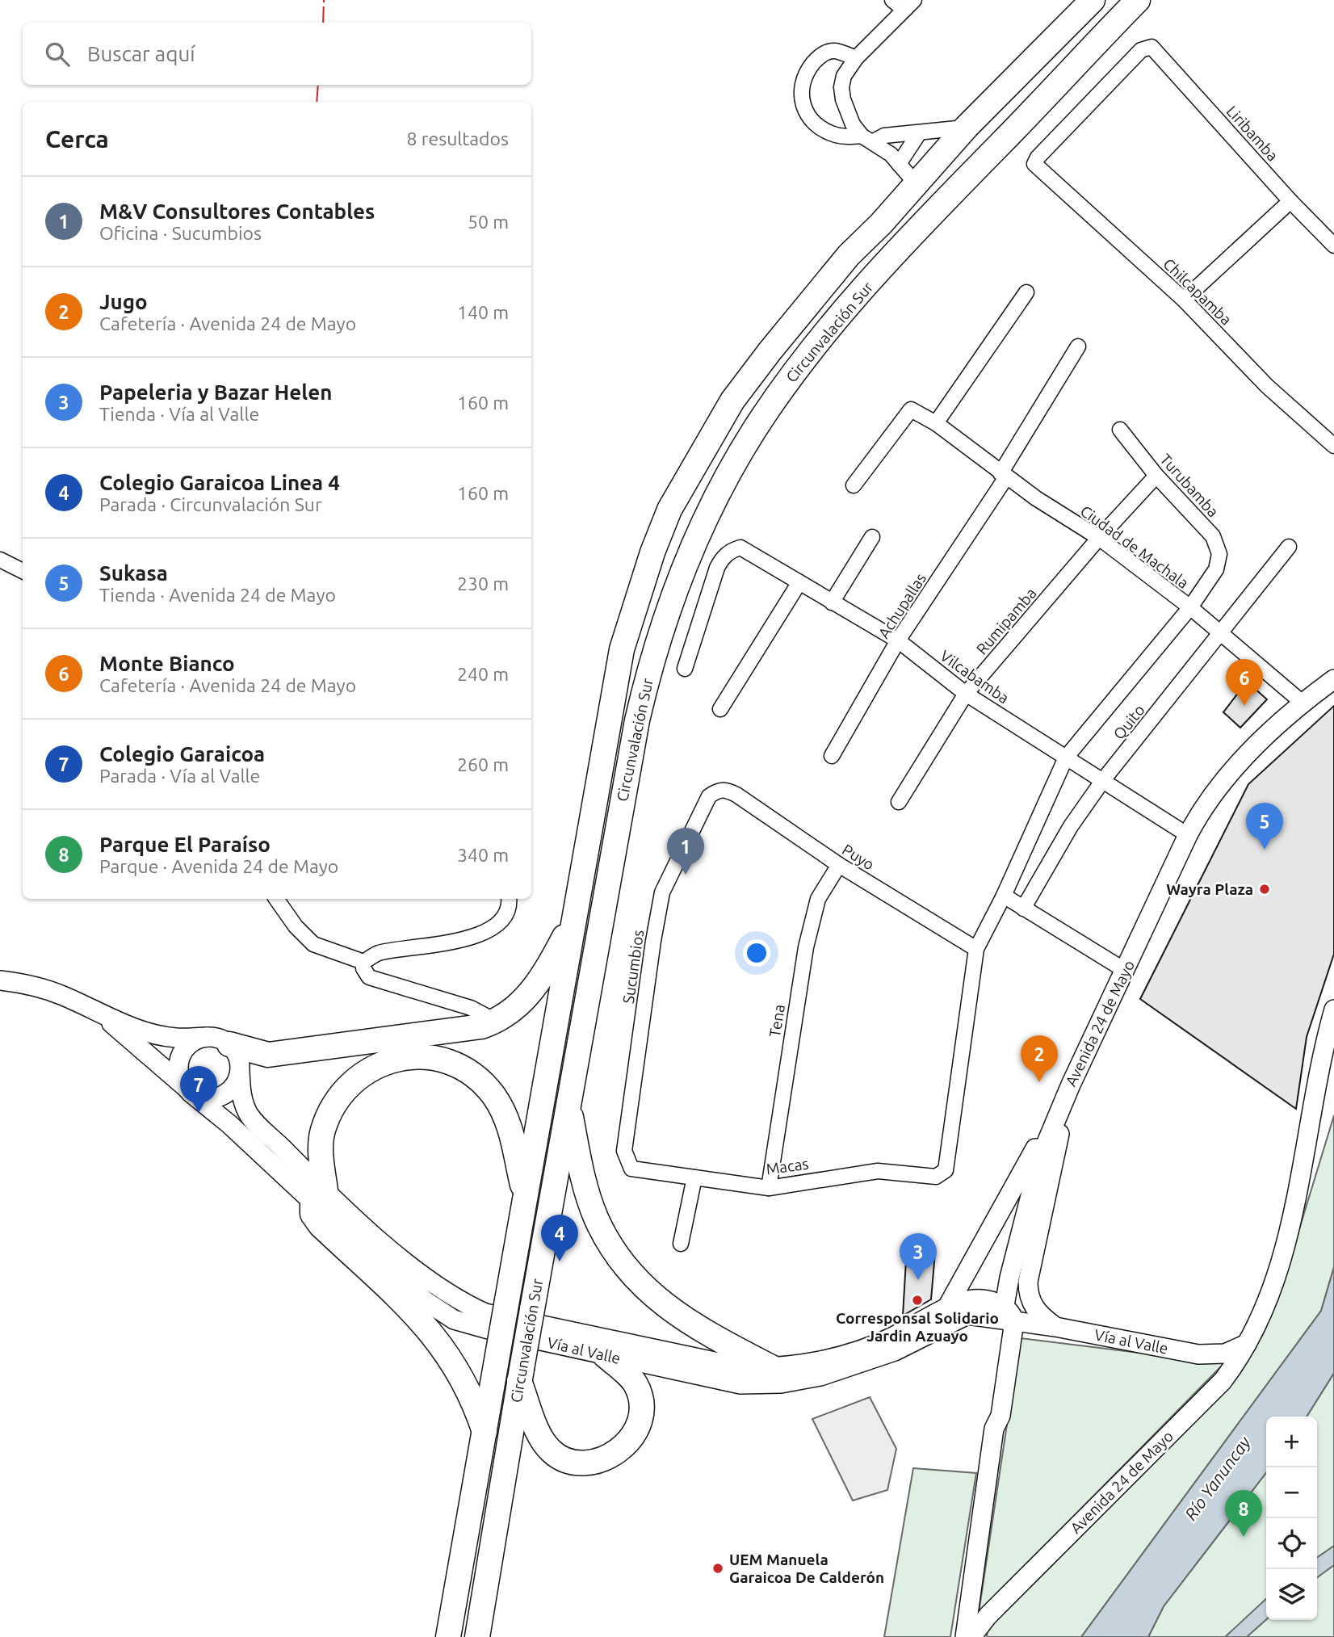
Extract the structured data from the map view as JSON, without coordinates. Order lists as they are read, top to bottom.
{
  "streets": {
    "highway": ["Circunvalación Sur"],
    "main road": ["Avenida 24 de Mayo", "Vía al Valle"],
    "street": [
      "Liribamba",
      "Chilcapamba",
      "Turubamba",
      "Ciudad de Machala",
      "Achupallas",
      "Rumipamba",
      "Vilcabamba",
      "Quito",
      "Puyo",
      "Sucumbios",
      "Tena",
      "Macas"
    ]
  },
  "crossings": [
    ["Liribamba", "Chilcapamba"],
    ["Turubamba", "Rumipamba"],
    ["Turubamba", "Quito"],
    ["Ciudad de Machala", "Achupallas"],
    ["Ciudad de Machala", "Rumipamba"],
    ["Ciudad de Machala", "Quito"],
    ["Ciudad de Machala", "Avenida 24 de Mayo"],
    ["Achupallas", "Vilcabamba"],
    ["Rumipamba", "Vilcabamba"],
    ["Vilcabamba", "Quito"],
    ["Vilcabamba", "Avenida 24 de Mayo"],
    ["Quito", "Puyo"],
    ["Quito", "Macas"],
    ["Puyo", "Sucumbios"],
    ["Puyo", "Tena"],
    ["Sucumbios", "Macas"],
    ["Tena", "Macas"],
    ["Avenida 24 de Mayo", "Vía al Valle"]
  ],
  "water": ["Río Yanuncay"],
  "places": ["Wayra Plaza", "Corresponsal Solidario Jardin Azuayo", "UEM Manuela Garaicoa De Calderón"],
  "page": {
    "search": "Buscar aquí",
    "heading": ["Cerca", "8 resultados"],
    "list": [
      {
        "mark": "1",
        "name": "M&V Consultores Contables",
        "note": "Oficina · Sucumbios",
        "value": "50 m"
      },
      {
        "mark": "2",
        "name": "Jugo",
        "note": "Cafetería · Avenida 24 de Mayo",
        "value": "140 m"
      },
      {
        "mark": "3",
        "name": "Papeleria y Bazar Helen",
        "note": "Tienda · Vía al Valle",
        "value": "160 m"
      },
      {
        "mark": "4",
        "name": "Colegio Garaicoa Linea 4",
        "note": "Parada · Circunvalación Sur",
        "value": "160 m"
      },
      {
        "mark": "5",
        "name": "Sukasa",
        "note": "Tienda · Avenida 24 de Mayo",
        "value": "230 m"
      },
      {
        "mark": "6",
        "name": "Monte Bianco",
        "note": "Cafetería · Avenida 24 de Mayo",
        "value": "240 m"
      },
      {
        "mark": "7",
        "name": "Colegio Garaicoa",
        "note": "Parada · Vía al Valle",
        "value": "260 m"
      },
      {
        "mark": "8",
        "name": "Parque El Paraíso",
        "note": "Parque · Avenida 24 de Mayo",
        "value": "340 m"
      }
    ],
    "pins": [
      "6",
      "5",
      "1",
      "2",
      "7",
      "4",
      "3",
      "8"
    ],
    "map_buttons": ["+", "−"]
  }
}
